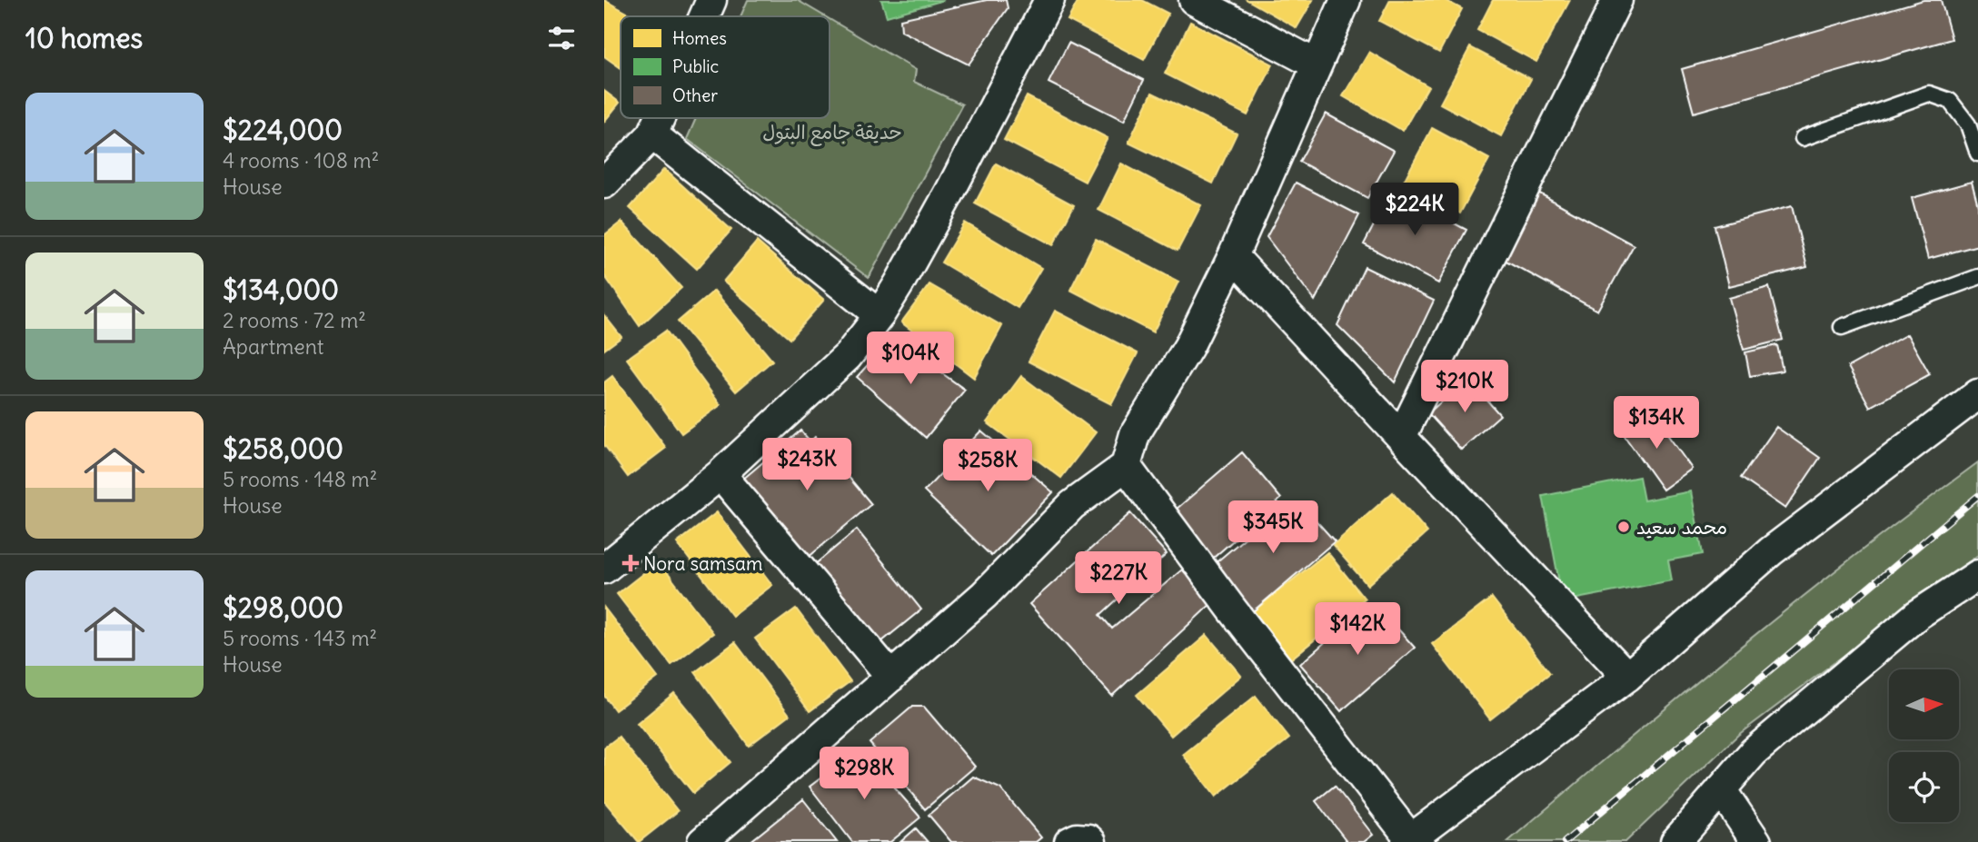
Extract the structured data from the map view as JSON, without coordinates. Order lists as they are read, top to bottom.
{
  "parks": ["حديقة جامع البتول"],
  "places": {
    "other": ["محمد سعيد"],
    "health": ["Nora samsam"]
  },
  "legend": ["Homes", "Public", "Other"],
  "north": "right",
  "page": {
    "heading": "10 homes",
    "list": [
      {
        "name": "$224,000",
        "note": "4 rooms · 108 m² · House"
      },
      {
        "name": "$134,000",
        "note": "2 rooms · 72 m² · Apartment"
      },
      {
        "name": "$258,000",
        "note": "5 rooms · 148 m² · House"
      },
      {
        "name": "$298,000",
        "note": "5 rooms · 143 m² · House"
      }
    ],
    "price": [
      "$224K",
      "$104K",
      "$210K",
      "$134K",
      "$243K",
      "$258K",
      "$345K",
      "$227K",
      "$142K",
      "$298K"
    ]
  }
}
